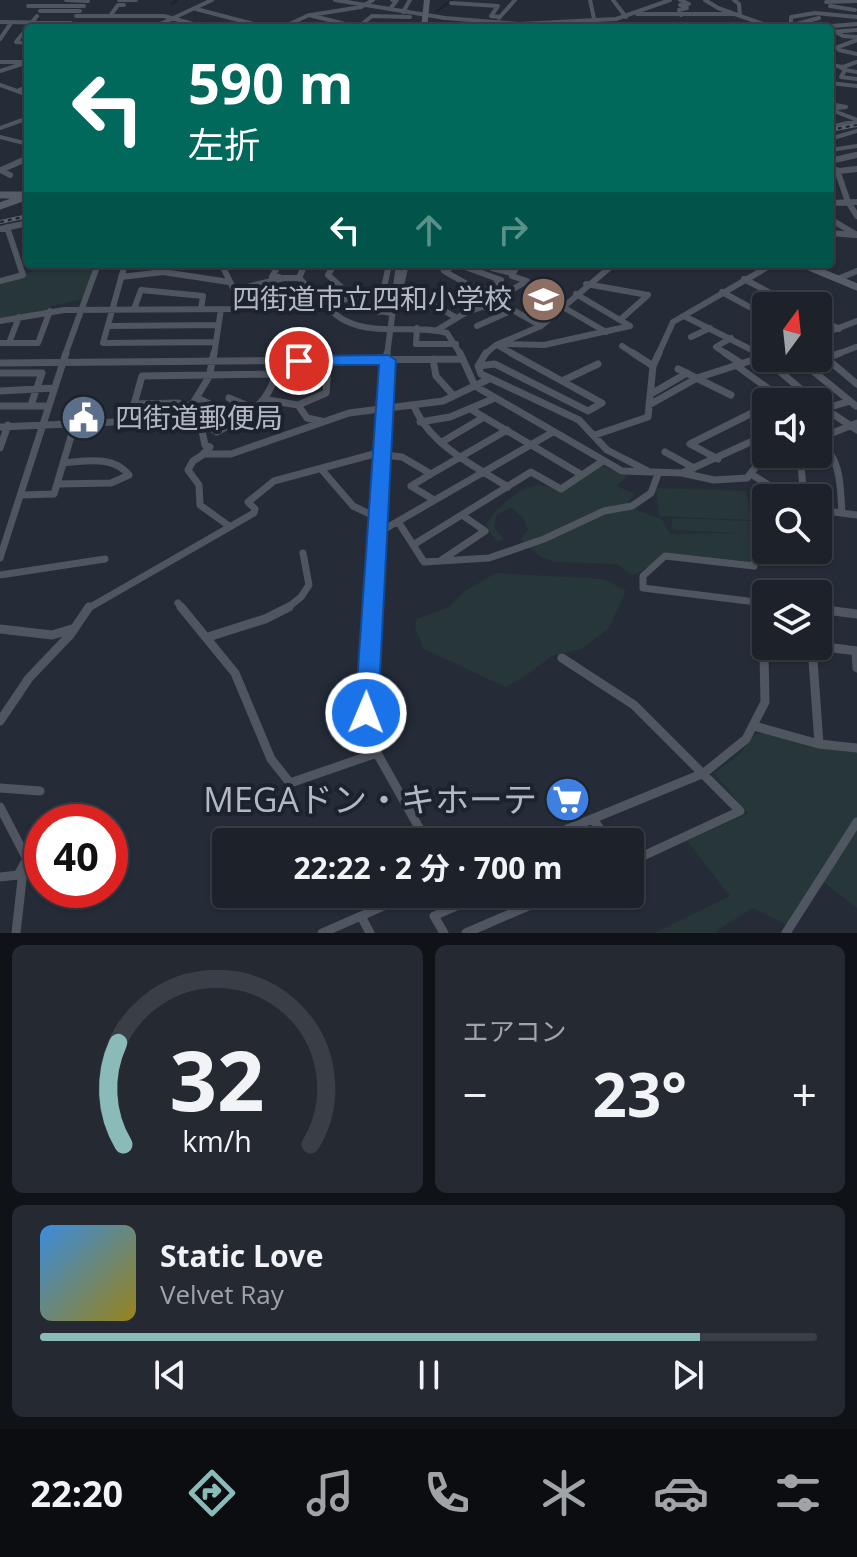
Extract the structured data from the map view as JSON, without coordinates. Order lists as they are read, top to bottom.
{
  "places": {
    "school or university": ["四街道市立四和小学校"],
    "public building": ["四街道郵便局"],
    "supermarket": ["MEGAドン・キホーテ"]
  },
  "north": "top",
  "page": {
    "turn": ["590 m", "左折"],
    "limit": "40",
    "trip": "22:22 · 2 分 · 700 m",
    "tile": "エアコン",
    "heat": ["−", "23°", "+"],
    "song": ["Static Love", "Velvet Ray"],
    "tabs": "22:20",
    "gauge": ["32", "km/h"]
  }
}
